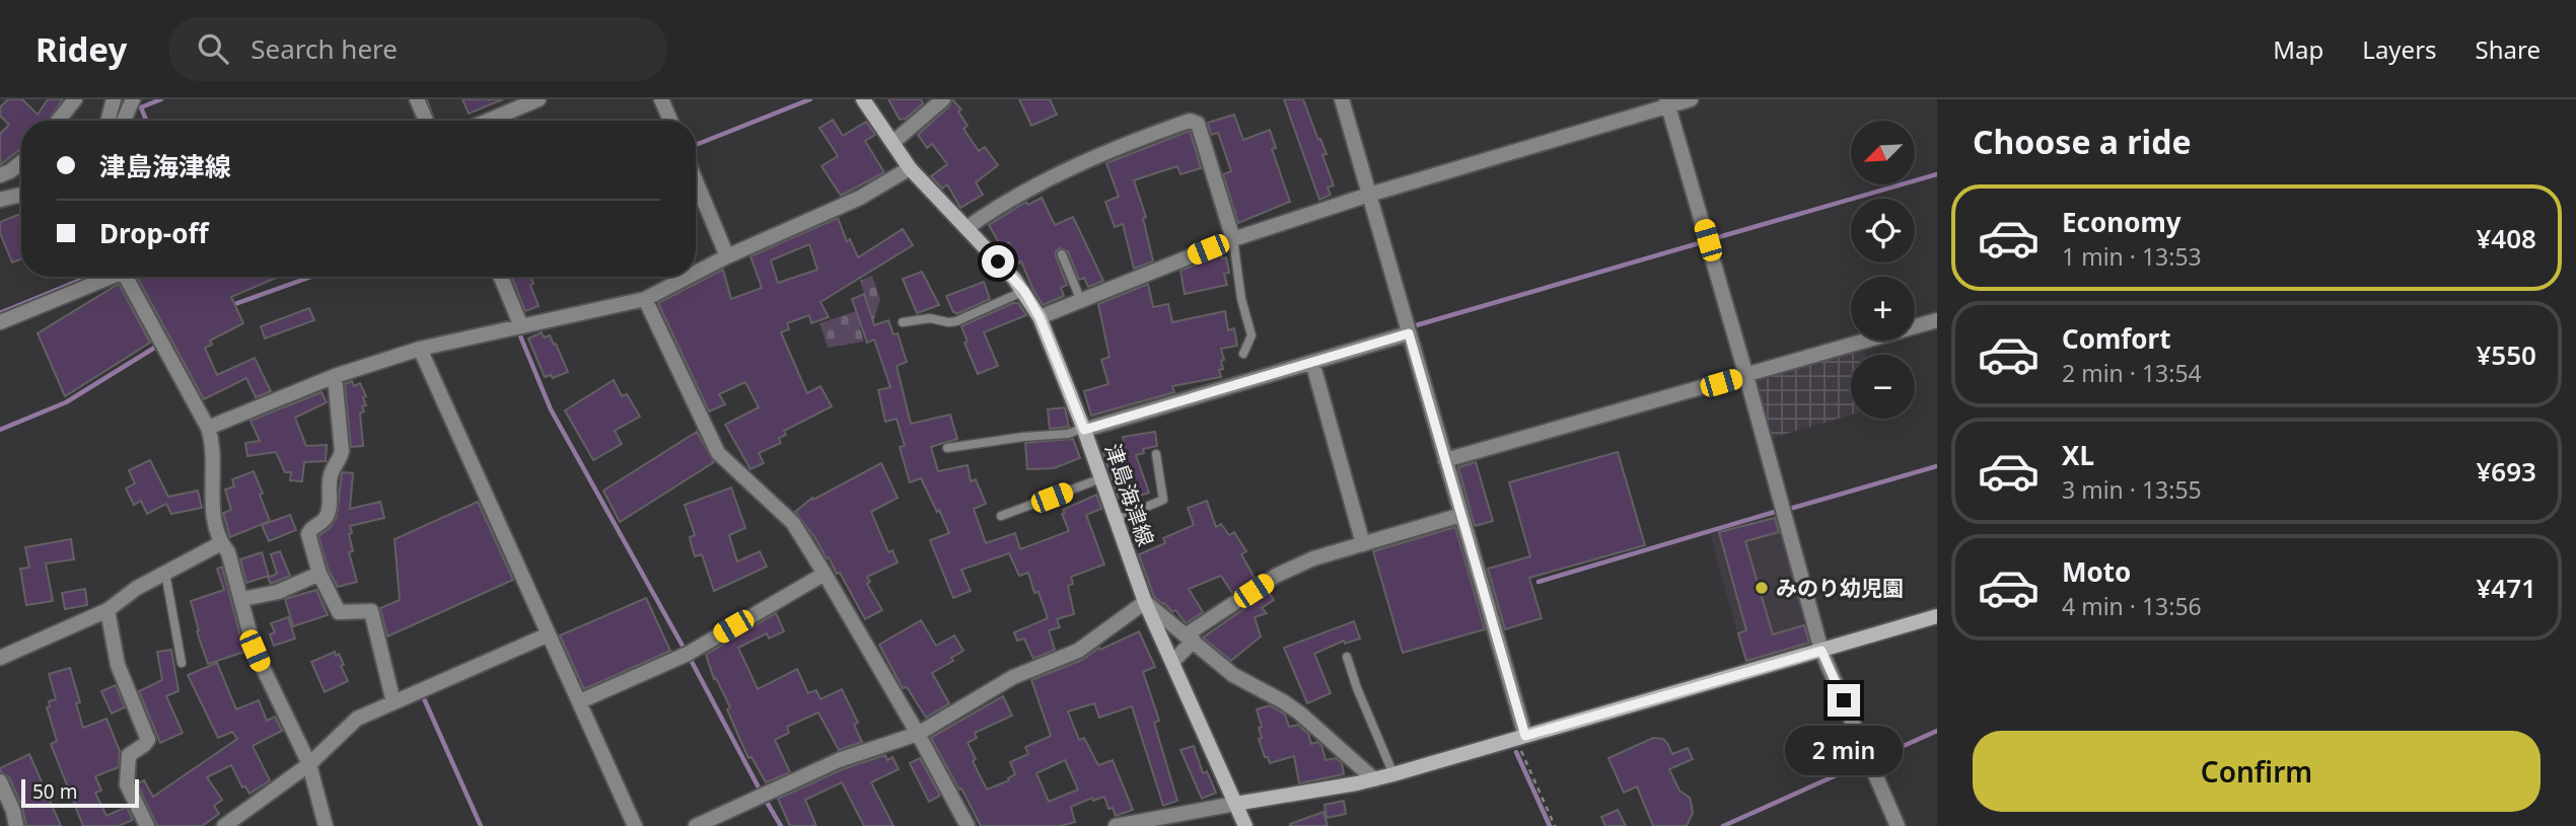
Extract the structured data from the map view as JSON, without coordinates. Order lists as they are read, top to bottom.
{
  "streets": {
    "main road": ["津島海津線"]
  },
  "places": ["みのり幼児園"],
  "scale_bar": "50 m",
  "north": "bottom left",
  "page": {
    "header": "Ridey",
    "search": "Search here",
    "nav": ["Map", "Layers", "Share"],
    "heading": "Choose a ride",
    "map_buttons": ["+", "−"],
    "banner": ["津島海津線", "Drop-off"],
    "list": [
      {
        "name": "Economy",
        "note": "1 min · 13:53",
        "value": "¥408"
      },
      {
        "name": "Comfort",
        "note": "2 min · 13:54",
        "value": "¥550"
      },
      {
        "name": "XL",
        "note": "3 min · 13:55",
        "value": "¥693"
      },
      {
        "name": "Moto",
        "note": "4 min · 13:56",
        "value": "¥471"
      }
    ],
    "buttons": "Confirm",
    "bubble": "2 min",
    "scale": "50 m"
  }
}
